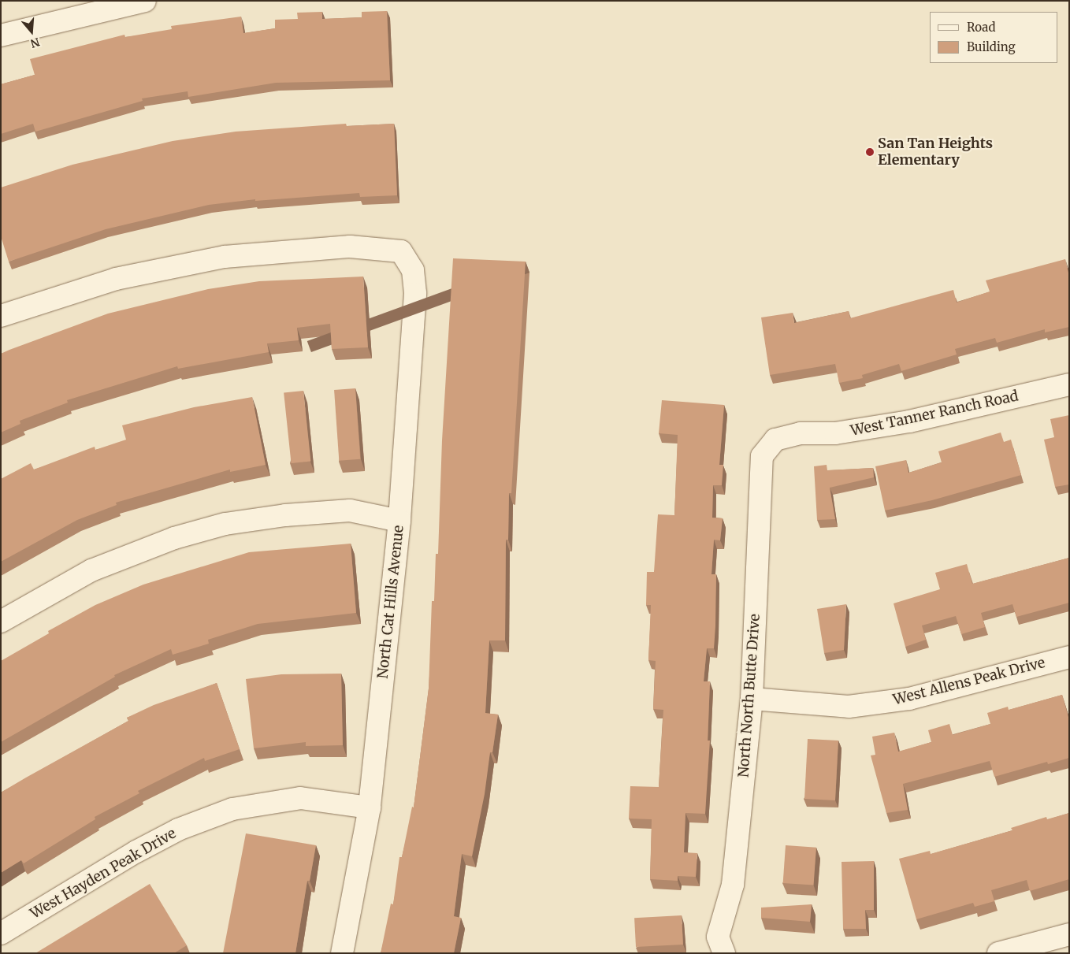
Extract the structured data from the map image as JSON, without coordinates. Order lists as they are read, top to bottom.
{
  "streets": {
    "street": [
      "West Tanner Ranch Road",
      "North Cat Hills Avenue",
      "West Allens Peak Drive",
      "North North Butte Drive",
      "West Hayden Peak Drive"
    ]
  },
  "crossings": [
    ["West Tanner Ranch Road", "North North Butte Drive"],
    ["North Cat Hills Avenue", "West Hayden Peak Drive"],
    ["West Allens Peak Drive", "North North Butte Drive"]
  ],
  "places": ["San Tan Heights Elementary"],
  "legend": ["Road", "Building"],
  "north": "bottom"
}
